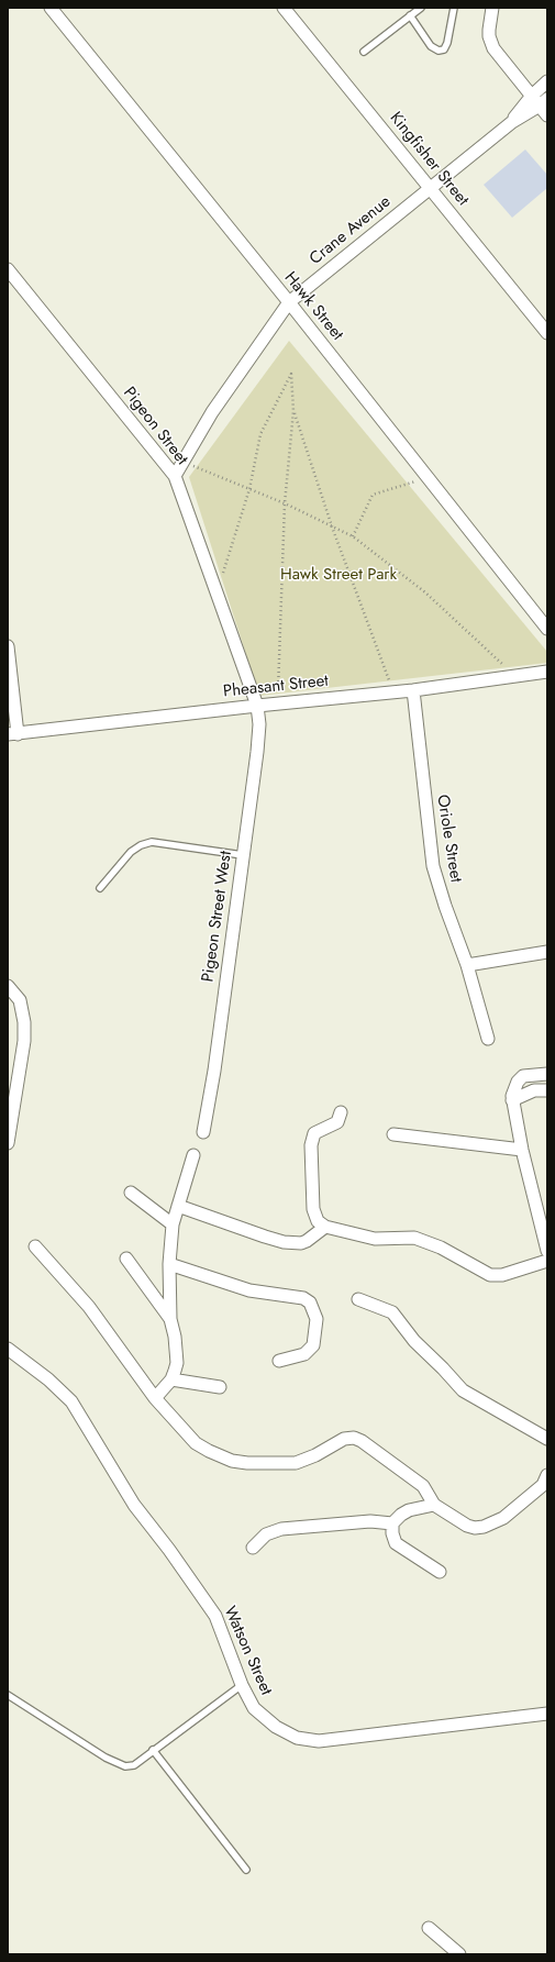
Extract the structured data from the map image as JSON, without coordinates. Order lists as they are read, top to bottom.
{
  "streets": {
    "street": [
      "Kingfisher Street",
      "Crane Avenue",
      "Hawk Street",
      "Pigeon Street",
      "Pheasant Street",
      "Oriole Street",
      "Pigeon Street West",
      "Watson Street"
    ]
  },
  "crossings": [
    ["Kingfisher Street", "Crane Avenue"],
    ["Crane Avenue", "Hawk Street"],
    ["Crane Avenue", "Pigeon Street"],
    ["Pigeon Street", "Pheasant Street"],
    ["Pigeon Street", "Pigeon Street West"],
    ["Pheasant Street", "Oriole Street"],
    ["Pheasant Street", "Pigeon Street West"]
  ],
  "parks": ["Hawk Street Park"]
}
